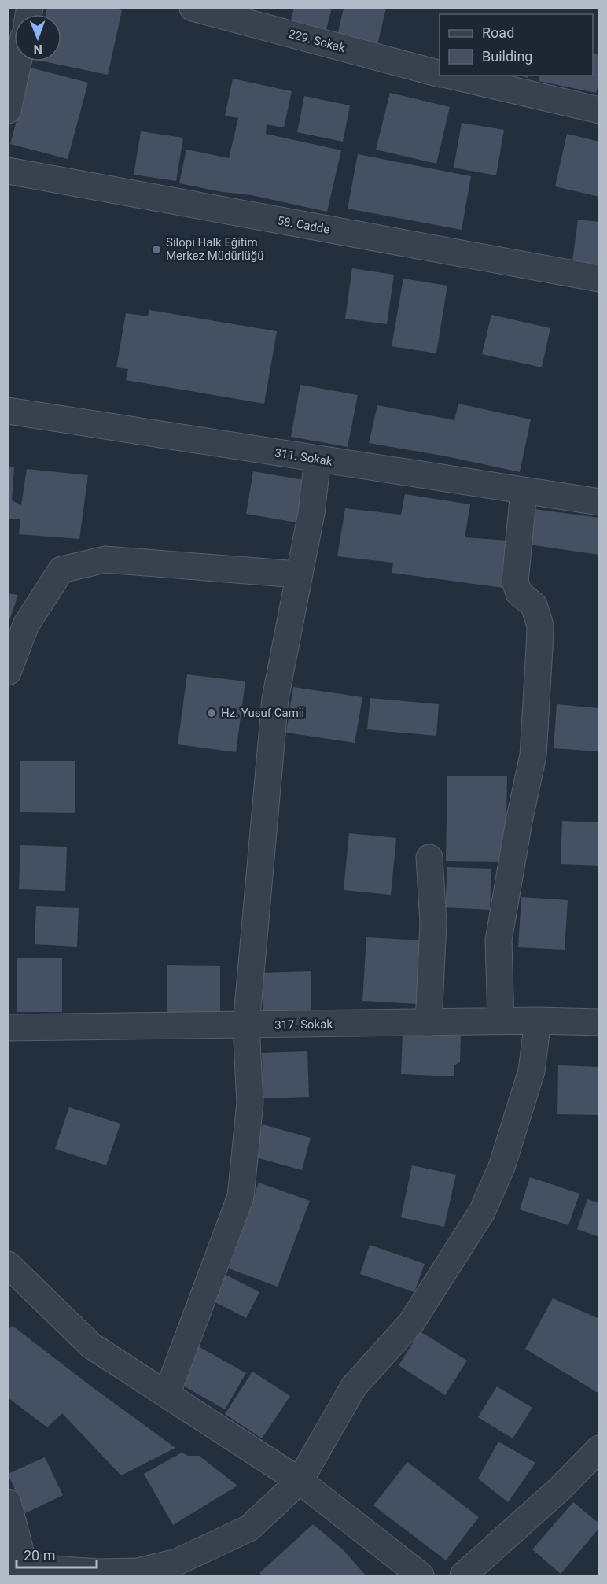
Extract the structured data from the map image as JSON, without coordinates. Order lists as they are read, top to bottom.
{
  "streets": {
    "street": [
      "229. Sokak",
      "58. Cadde",
      "311. Sokak",
      "317. Sokak"
    ]
  },
  "places": ["Silopi Halk Eğitim Merkez Müdürlüğü", "Hz. Yusuf Camii"],
  "legend": ["Road", "Building"],
  "scale_bar": "20 m",
  "north": "bottom"
}
